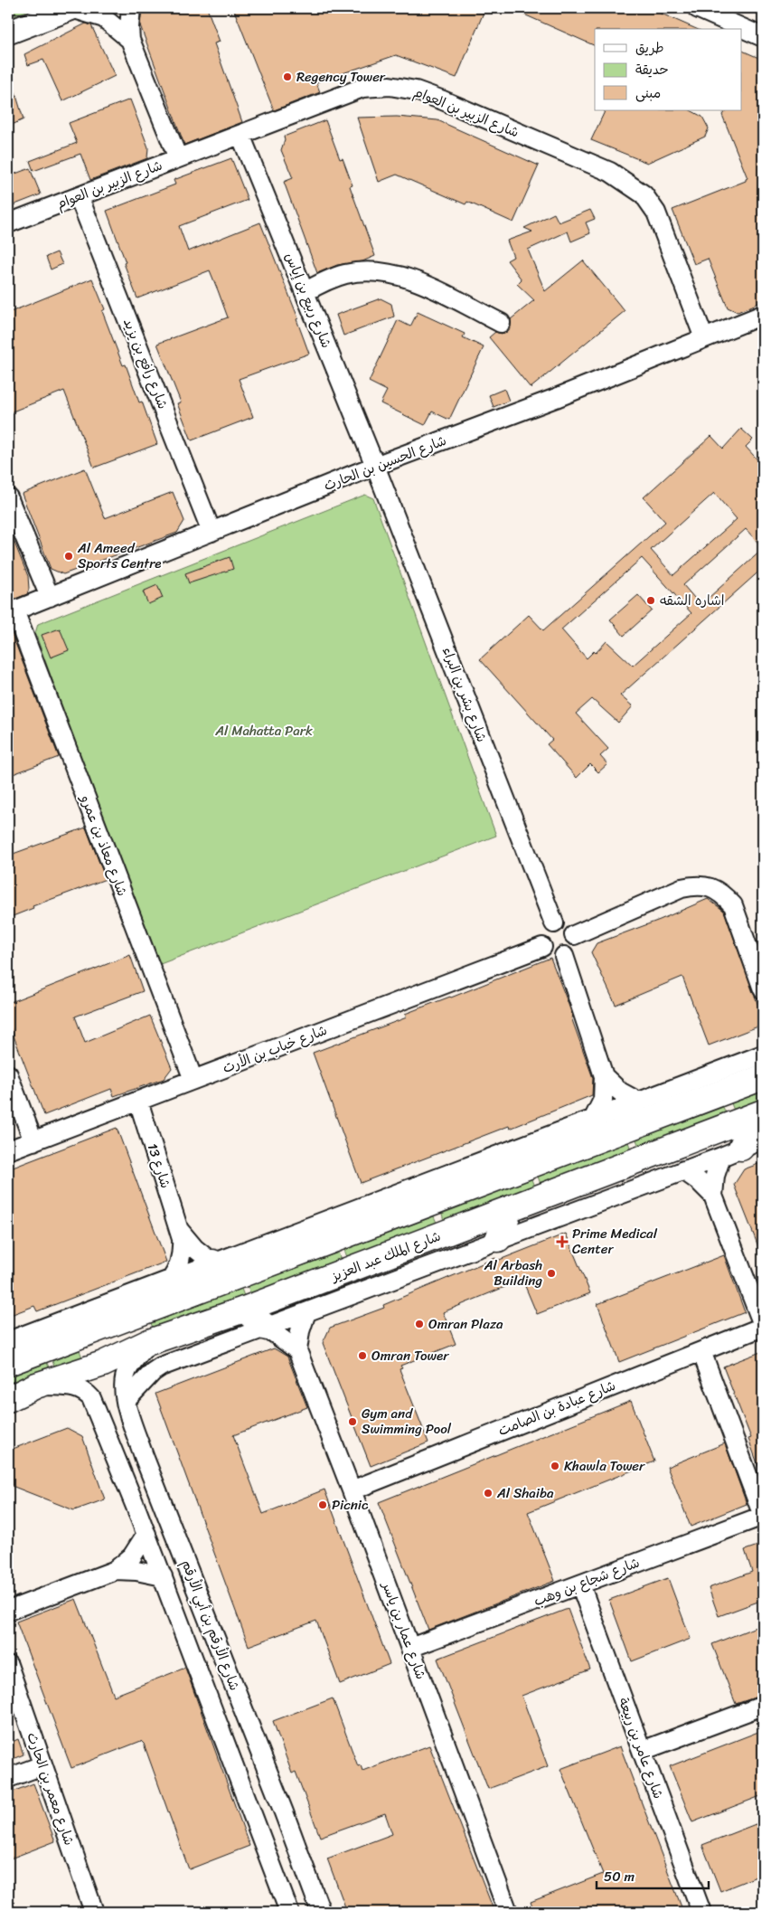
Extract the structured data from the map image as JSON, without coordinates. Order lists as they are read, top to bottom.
{
  "streets": {
    "highway": ["شارع الملك عبد العزيز"],
    "street": [
      "شارع الزبير بن العوام",
      "شارع ربيع بن إياس",
      "شارع رافع بن يزيد",
      "شارع الحسين بن الحارث",
      "شارع بشر بن البراء",
      "شارع معاذ بن عمرو",
      "شارع خباب بن الأرت",
      "شارع 13",
      "شارع عبادة بن الصامت",
      "شارع شجاع بن وهب",
      "شارع الأرقم بن أبي الأرقم",
      "شارع عمار بن ياسر",
      "شارع عامر بن ربيعة",
      "شارع معمر بن الحارث"
    ]
  },
  "crossings": [
    ["شارع الزبير بن العوام", "شارع ربيع بن إياس"],
    ["شارع الزبير بن العوام", "شارع رافع بن يزيد"],
    ["شارع الزبير بن العوام", "شارع الحسين بن الحارث"],
    ["شارع ربيع بن إياس", "شارع الحسين بن الحارث"],
    ["شارع ربيع بن إياس", "شارع بشر بن البراء"],
    ["شارع رافع بن يزيد", "شارع الحسين بن الحارث"],
    ["شارع الحسين بن الحارث", "شارع بشر بن البراء"],
    ["شارع الحسين بن الحارث", "شارع معاذ بن عمرو"],
    ["شارع بشر بن البراء", "شارع خباب بن الأرت"],
    ["شارع معاذ بن عمرو", "شارع خباب بن الأرت"],
    ["شارع خباب بن الأرت", "شارع 13"],
    ["شارع الملك عبد العزيز", "شارع الأرقم بن أبي الأرقم"],
    ["شارع عبادة بن الصامت", "شارع عمار بن ياسر"],
    ["شارع شجاع بن وهب", "شارع عمار بن ياسر"],
    ["شارع شجاع بن وهب", "شارع عامر بن ربيعة"]
  ],
  "parks": ["Al Mahatta Park"],
  "places": {
    "other": [
      "Regency Tower",
      "Al Ameed Sports Centre",
      "اشاره الشقه",
      "Al Arbash Building",
      "Omran Plaza",
      "Omran Tower",
      "Gym and Swimming Pool",
      "Khawla Tower",
      "Al Shaiba",
      "Picnic"
    ],
    "health": ["Prime Medical Center"]
  },
  "legend": ["طريق", "حديقة", "مبنى"],
  "scale_bar": "50 m"
}
